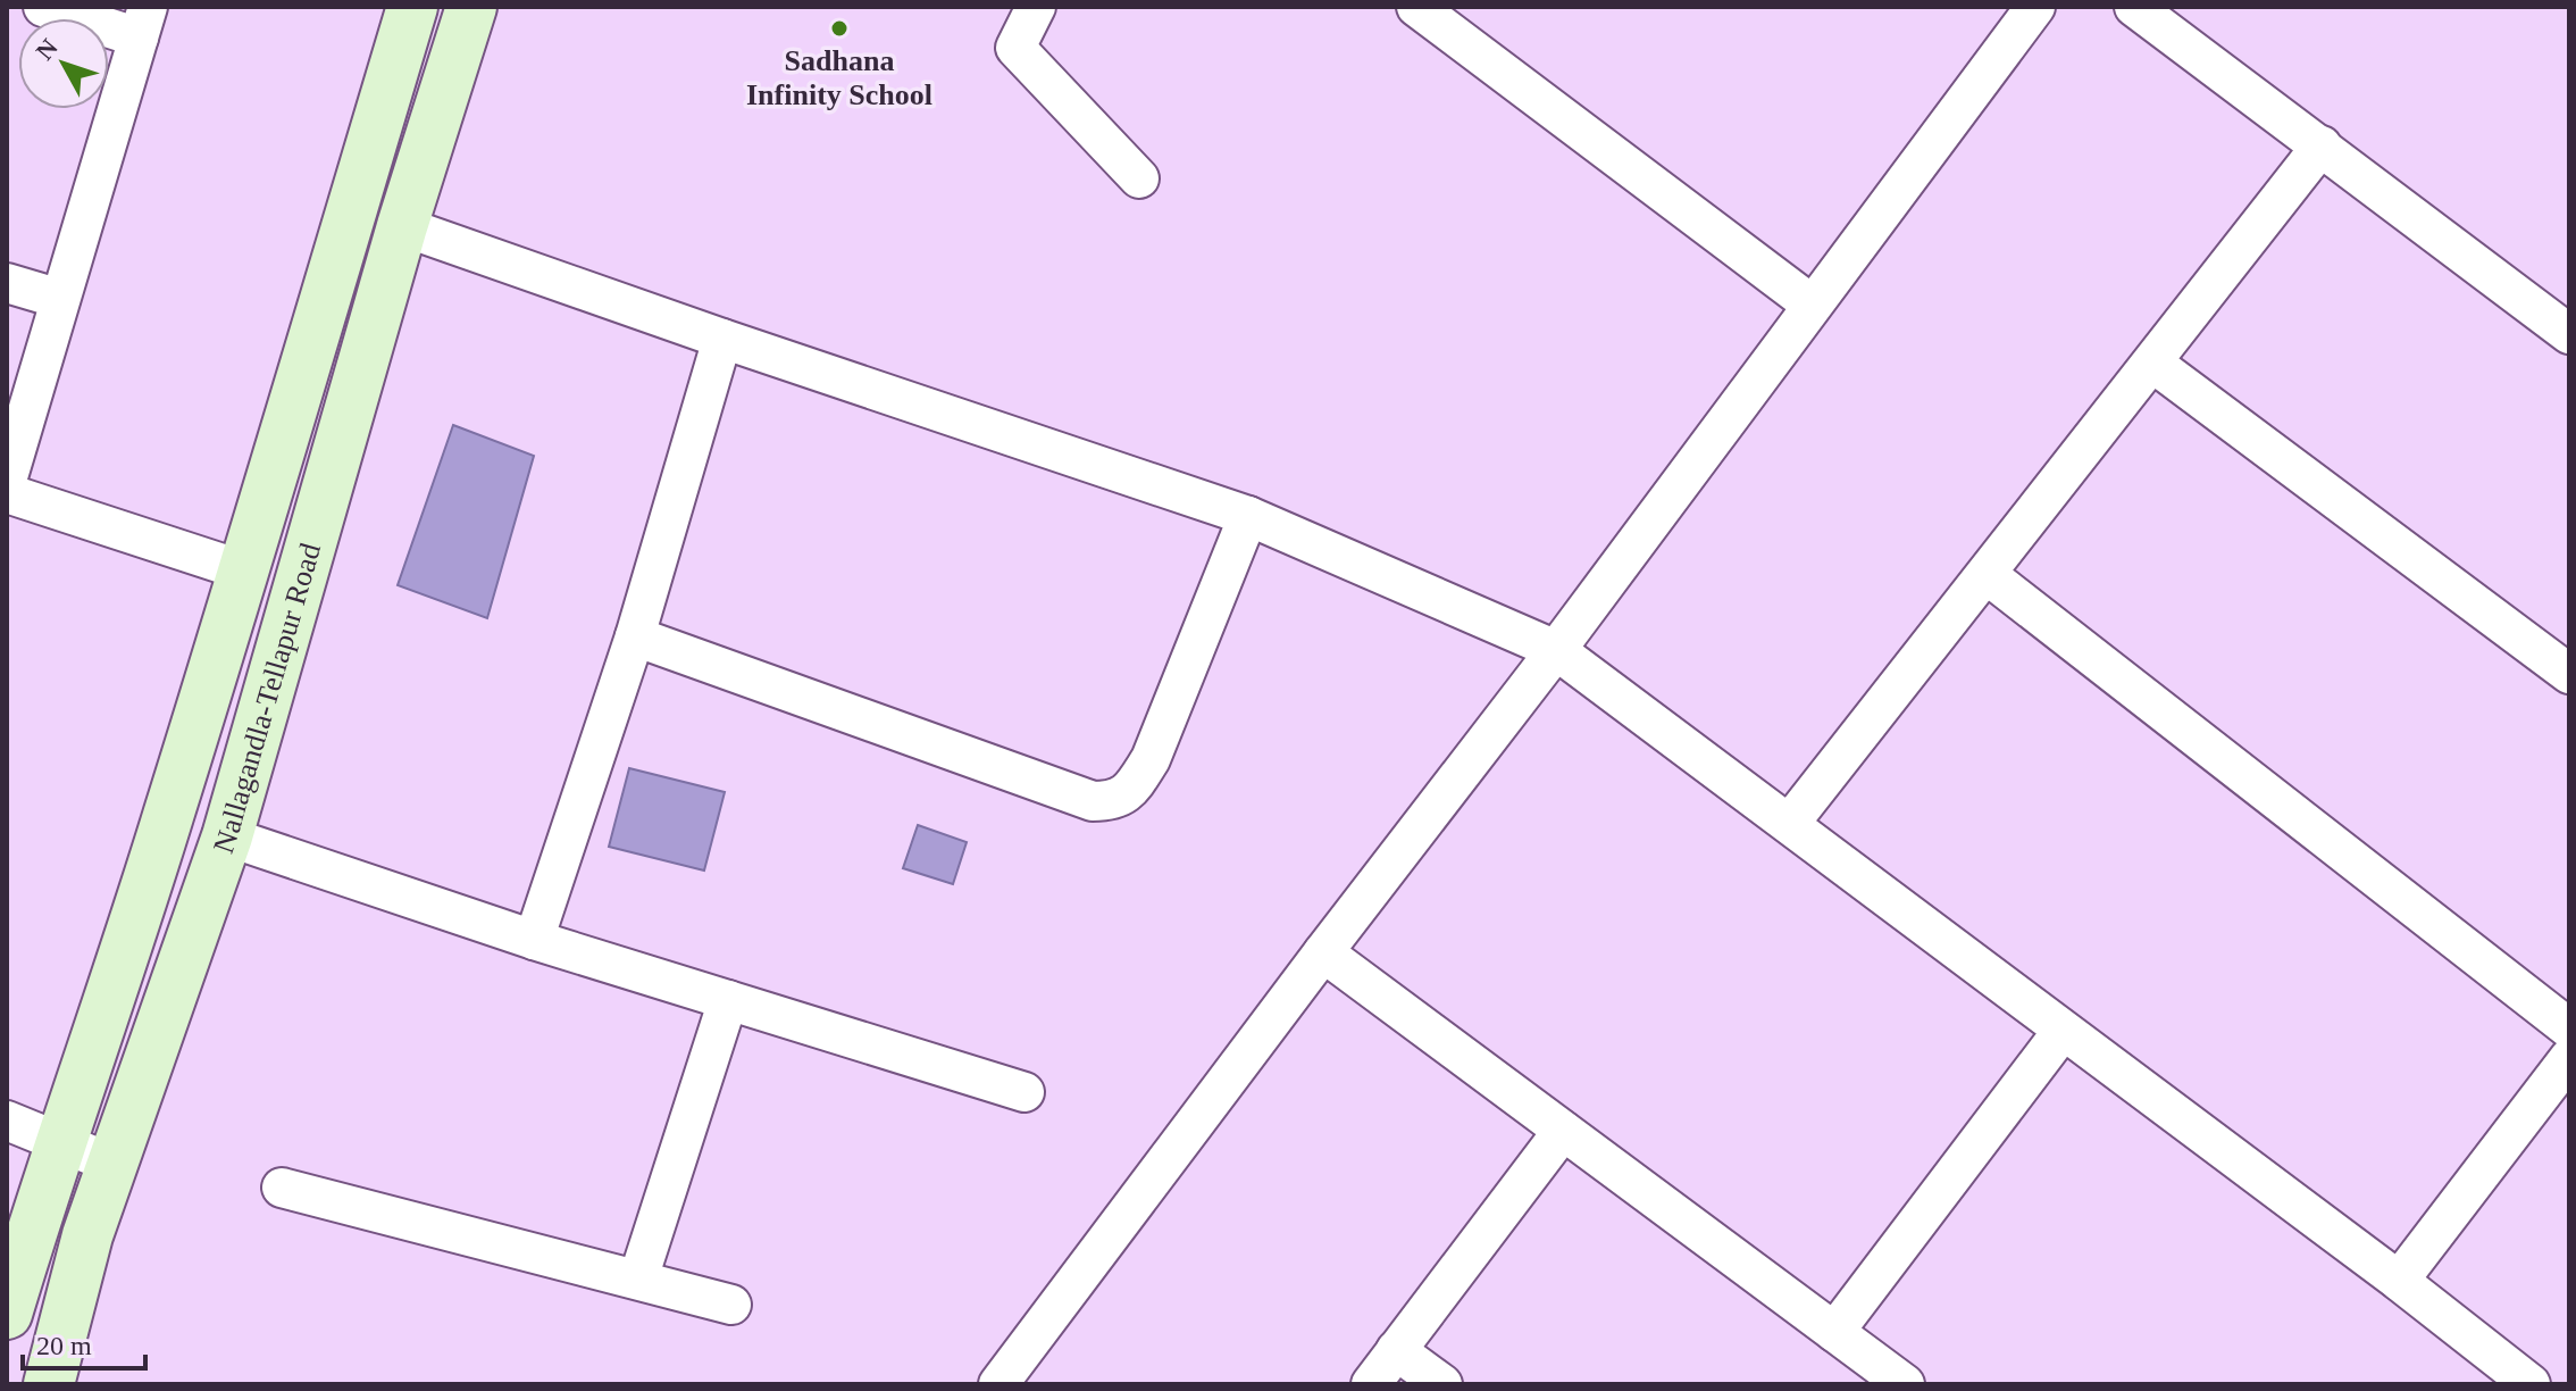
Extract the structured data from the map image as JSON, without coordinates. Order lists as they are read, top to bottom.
{
  "streets": {
    "street": ["Nallagandla-Tellapur Road"]
  },
  "places": ["Sadhana Infinity School"],
  "scale_bar": "20 m",
  "north": "top left"
}
